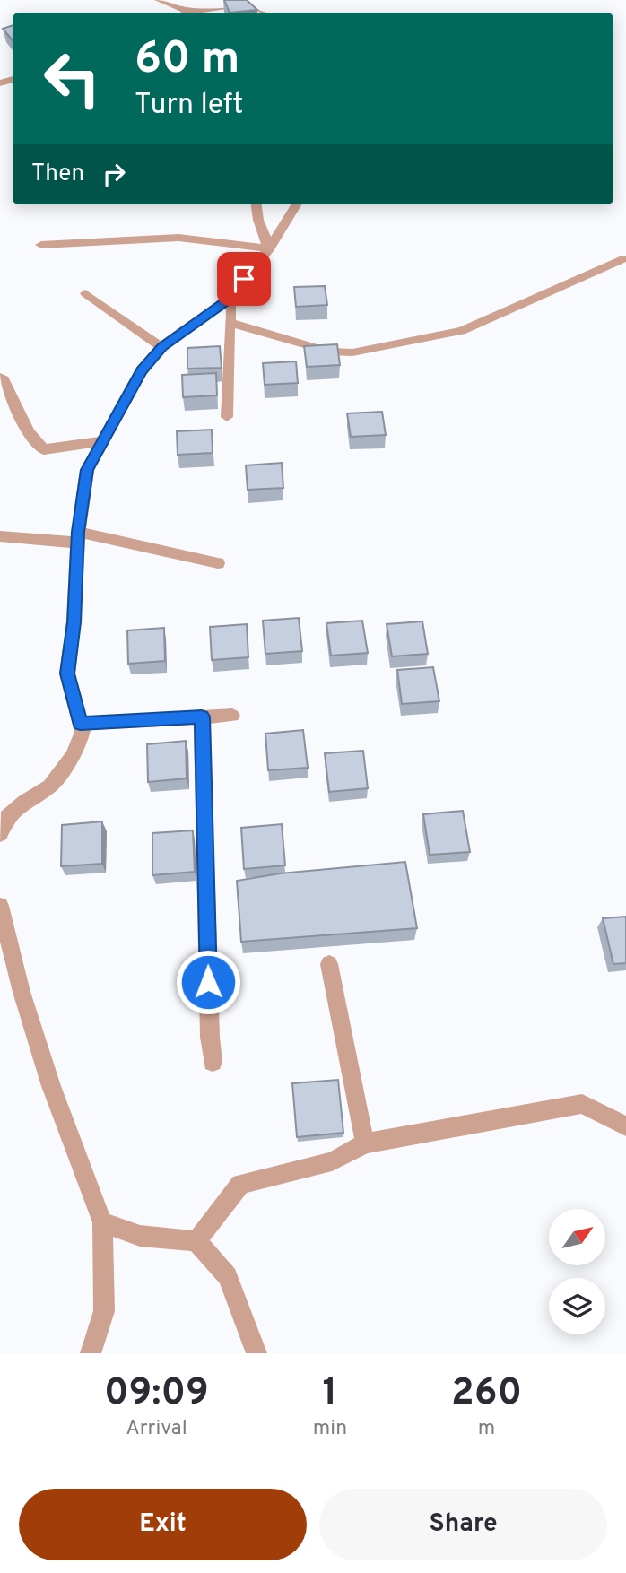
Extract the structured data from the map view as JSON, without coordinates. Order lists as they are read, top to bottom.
{
  "north": "top right",
  "page": {
    "turn": ["60 m", "Turn left"],
    "then": "Then",
    "eta": [
      "09:09",
      "Arrival",
      "1",
      "min",
      "260",
      "m"
    ],
    "buttons": ["Exit", "Share"]
  }
}
